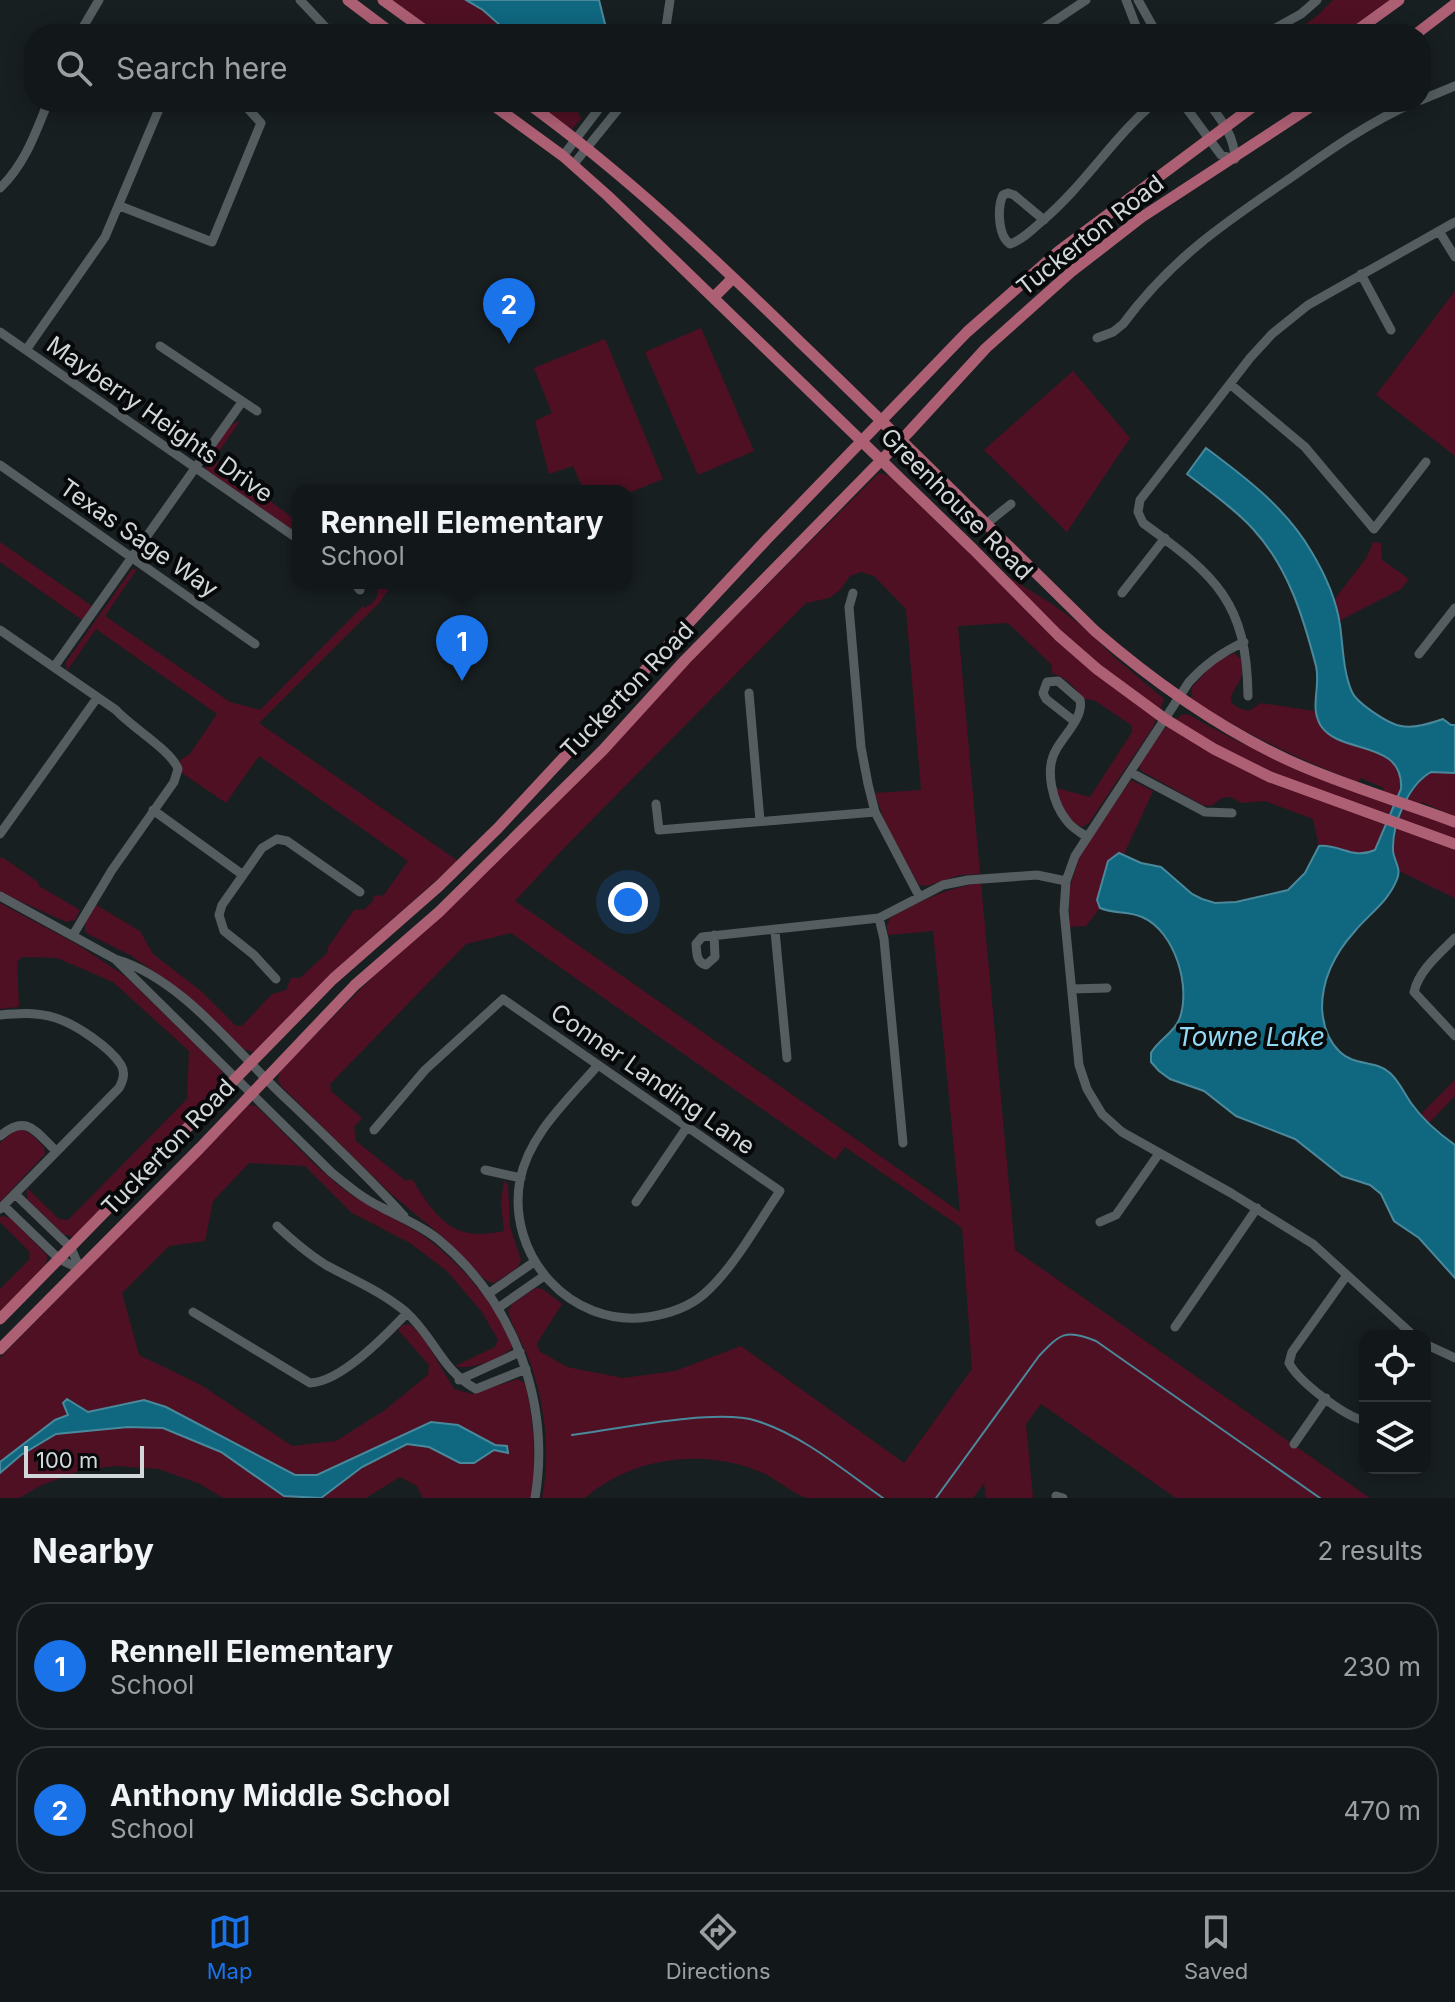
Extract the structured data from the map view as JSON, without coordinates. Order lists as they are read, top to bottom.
{
  "streets": {
    "main road": ["Tuckerton Road", "Greenhouse Road"],
    "street": ["Mayberry Heights Drive", "Texas Sage Way", "Conner Landing Lane"]
  },
  "crossings": [
    ["Tuckerton Road", "Greenhouse Road"]
  ],
  "water": ["Towne Lake"],
  "scale_bar": "100 m",
  "page": {
    "search": "Search here",
    "pins": ["2", "1"],
    "popup": ["Rennell Elementary", "School"],
    "scale": "100 m",
    "heading": ["Nearby", "2 results"],
    "list": [
      {
        "mark": "1",
        "name": "Rennell Elementary",
        "note": "School",
        "value": "230 m"
      },
      {
        "mark": "2",
        "name": "Anthony Middle School",
        "note": "School",
        "value": "470 m"
      }
    ],
    "nav": ["Map", "Directions", "Saved"]
  }
}
